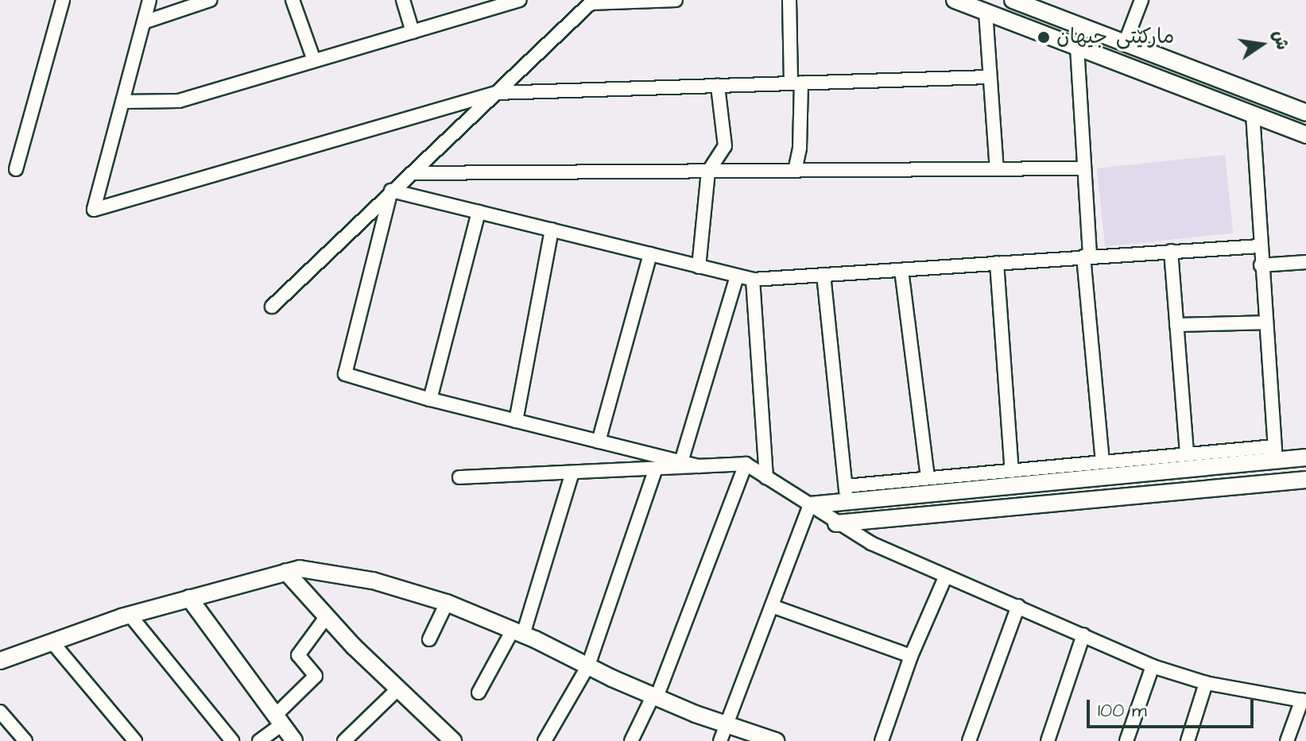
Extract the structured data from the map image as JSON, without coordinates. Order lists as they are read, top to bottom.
{
  "places": ["مارکێتی جیهان"],
  "scale_bar": "100 m",
  "north": "right"
}
